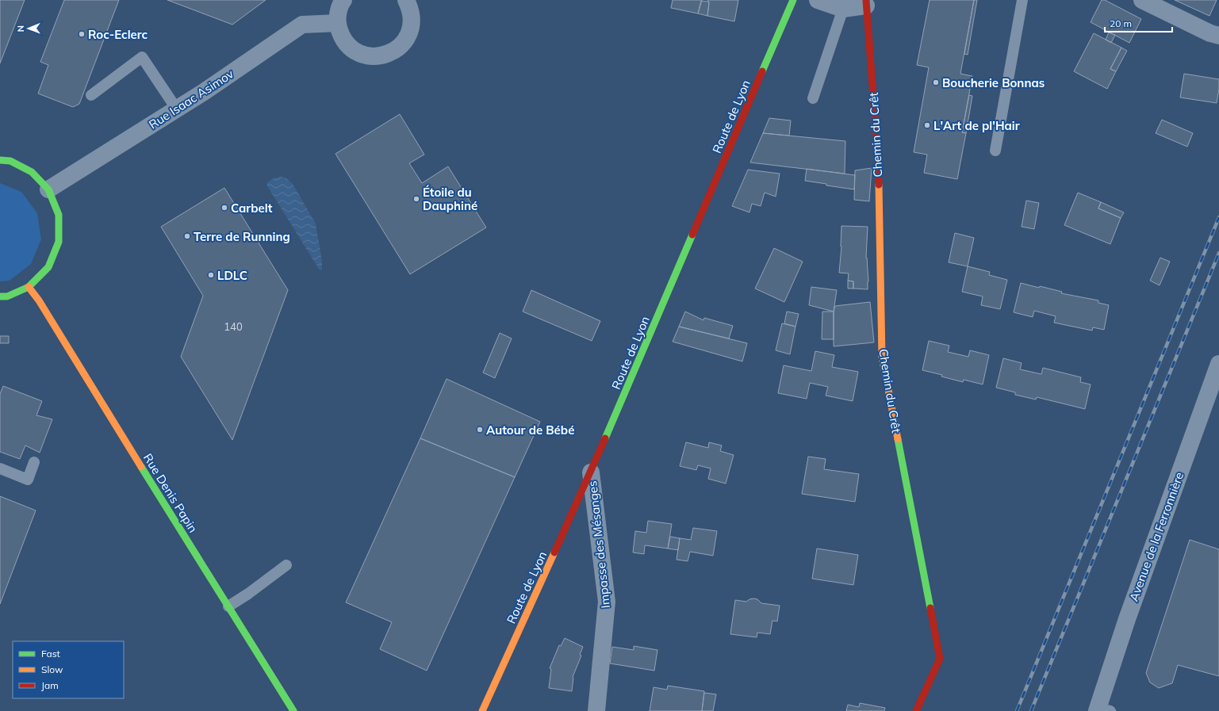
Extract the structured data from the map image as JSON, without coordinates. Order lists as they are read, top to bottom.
{
  "streets": {
    "street": [
      "Rue Isaac Asimov",
      "Route de Lyon",
      "Chemin du Crêt",
      "Rue Denis Papin",
      "Avenue de la Ferronnière",
      "Impasse des Mésanges"
    ]
  },
  "crossings": [
    ["Route de Lyon", "Impasse des Mésanges"]
  ],
  "places": [
    "Roc-Eclerc",
    "Boucherie Bonnas",
    "L'Art de pl'Hair",
    "Étoile du Dauphiné",
    "Carbelt",
    "Terre de Running",
    "LDLC",
    "Autour de Bébé"
  ],
  "house_numbers": ["140"],
  "legend": ["Fast", "Slow", "Jam"],
  "scale_bar": "20 m",
  "north": "left"
}
